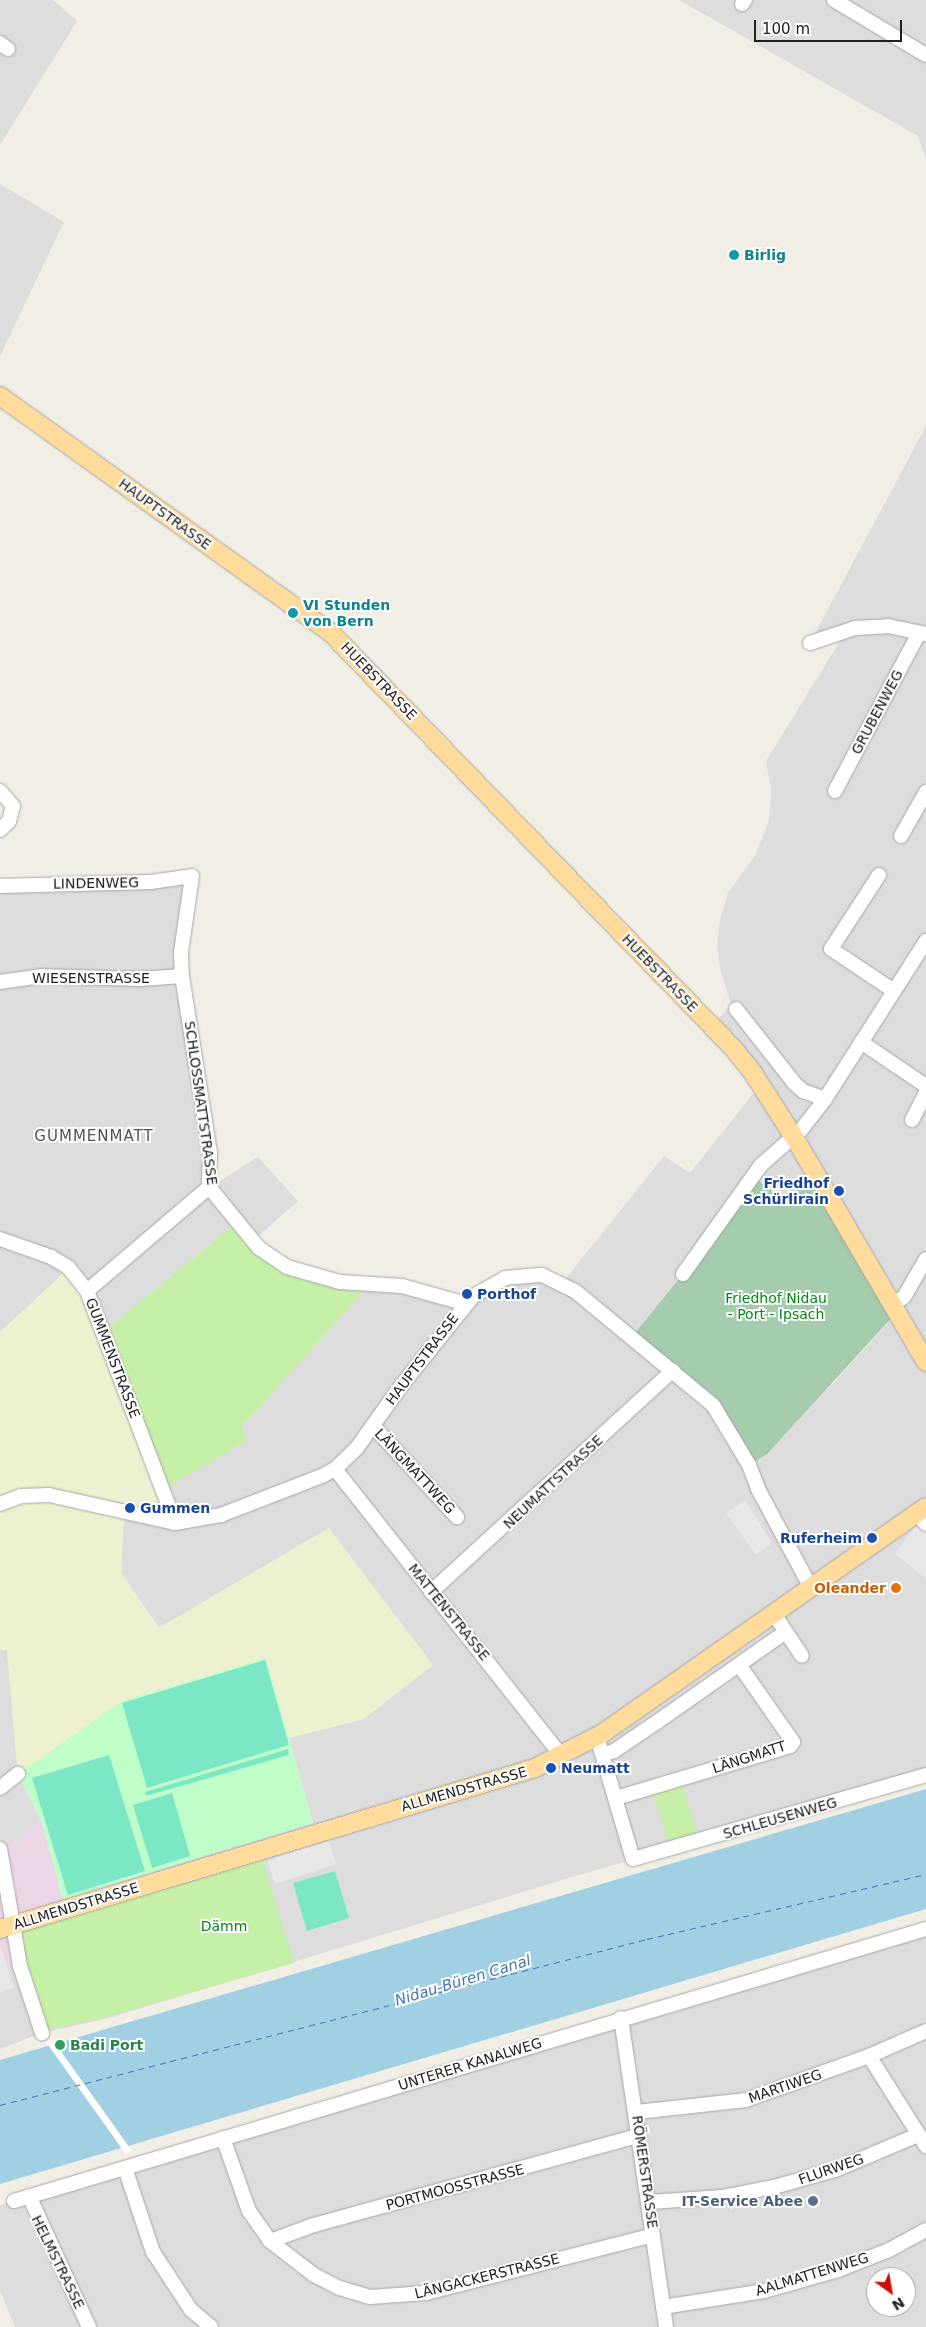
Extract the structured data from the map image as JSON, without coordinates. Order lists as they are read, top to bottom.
{
  "streets": {
    "main road": ["HAUPTSTRASSE", "HUEBSTRASSE", "ALLMENDSTRASSE"],
    "street": [
      "GRUBENWEG",
      "LINDENWEG",
      "WIESENSTRASSE",
      "SCHLOSSMATTSTRASSE",
      "GUMMENSTRASSE",
      "LÄNGMATTWEG",
      "NEUMATTSTRASSE",
      "MATTENSTRASSE",
      "LÄNGMATT",
      "SCHLEUSENWEG",
      "UNTERER KANALWEG",
      "MARTIWEG",
      "FLURWEG",
      "RÖMERSTRASSE",
      "PORTMOOSSTRASSE",
      "HELMSTRASSE",
      "AALMATTENWEG",
      "LÄNGACKERSTRASSE"
    ]
  },
  "crossings": [
    ["HAUPTSTRASSE", "HUEBSTRASSE"],
    ["HAUPTSTRASSE", "SCHLOSSMATTSTRASSE"],
    ["HAUPTSTRASSE", "GUMMENSTRASSE"],
    ["HAUPTSTRASSE", "LÄNGMATTWEG"],
    ["HAUPTSTRASSE", "NEUMATTSTRASSE"],
    ["HAUPTSTRASSE", "MATTENSTRASSE"],
    ["HAUPTSTRASSE", "ALLMENDSTRASSE"],
    ["LINDENWEG", "SCHLOSSMATTSTRASSE"],
    ["WIESENSTRASSE", "SCHLOSSMATTSTRASSE"],
    ["NEUMATTSTRASSE", "MATTENSTRASSE"],
    ["MATTENSTRASSE", "ALLMENDSTRASSE"],
    ["LÄNGMATT", "SCHLEUSENWEG"],
    ["UNTERER KANALWEG", "RÖMERSTRASSE"],
    ["UNTERER KANALWEG", "HELMSTRASSE"],
    ["UNTERER KANALWEG", "LÄNGACKERSTRASSE"],
    ["MARTIWEG", "RÖMERSTRASSE"],
    ["FLURWEG", "RÖMERSTRASSE"],
    ["RÖMERSTRASSE", "PORTMOOSSTRASSE"],
    ["RÖMERSTRASSE", "AALMATTENWEG"],
    ["RÖMERSTRASSE", "LÄNGACKERSTRASSE"],
    ["PORTMOOSSTRASSE", "LÄNGACKERSTRASSE"]
  ],
  "districts": ["GUMMENMATT"],
  "water": ["Nidau-Büren Canal"],
  "parks": ["Friedhof Nidau - Port - Ipsach", "Dämm"],
  "places": [
    "Birlig",
    "VI Stunden von Bern",
    "Friedhof Schürlirain",
    "Porthof",
    "Gummen",
    "Ruferheim",
    "Oleander",
    "Neumatt",
    "Badi Port",
    "IT-Service Abee"
  ],
  "scale_bar": "100 m",
  "north": "bottom right"
}
